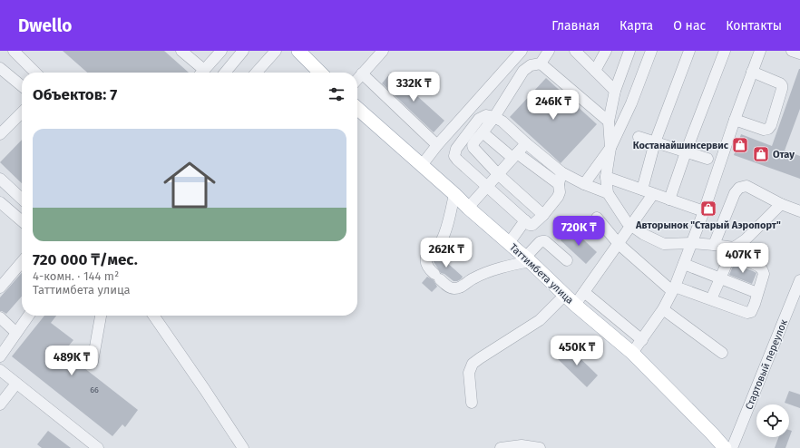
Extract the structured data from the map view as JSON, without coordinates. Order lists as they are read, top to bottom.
{
  "streets": {
    "main road": ["Таттимбета улица"],
    "street": ["Стартовый переулок"]
  },
  "places": {
    "shop": ["Костанайшинсервис", "Отау", "Авторынок \"Старый Аэропорт\""]
  },
  "house_numbers": ["66"],
  "page": {
    "header": "Dwello",
    "nav": [
      "Главная",
      "Карта",
      "О нас",
      "Контакты"
    ],
    "price": [
      "332K ₸",
      "246K ₸",
      "720K ₸",
      "262K ₸",
      "407K ₸",
      "450K ₸",
      "489K ₸"
    ],
    "heading": "Объектов: 7",
    "list": [
      {
        "name": "720 000 ₸/мес.",
        "note": "4-комн. · 144 m² · Таттимбета улица"
      }
    ]
  }
}
